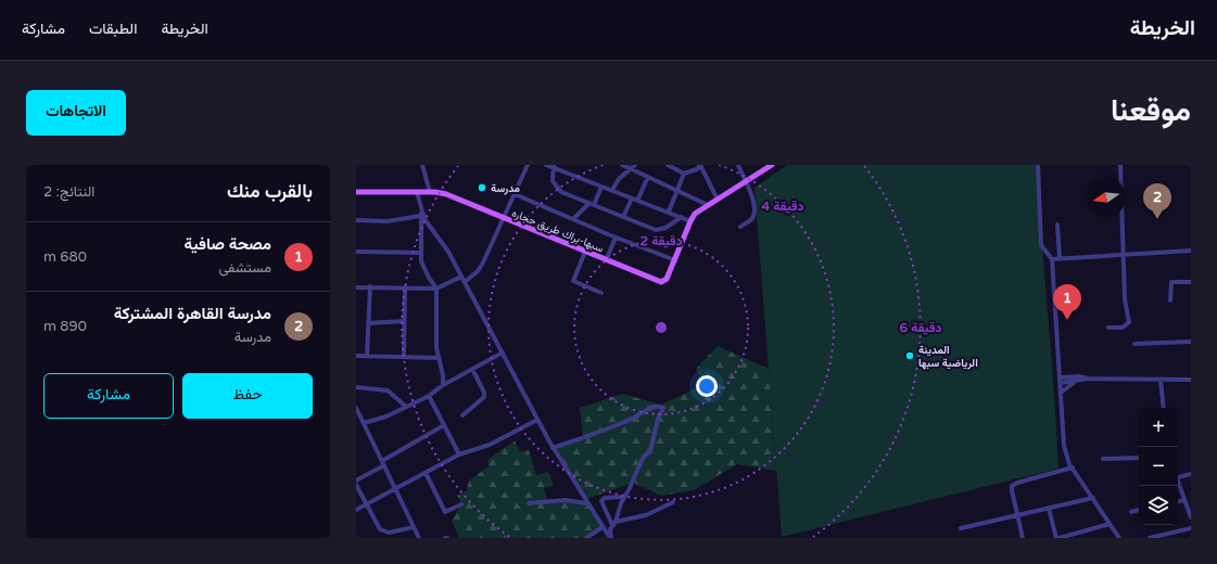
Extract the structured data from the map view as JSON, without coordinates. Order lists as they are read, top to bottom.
{
  "streets": {
    "main road": ["سبها-براك طريق حجاره"]
  },
  "places": ["مدرسة", "المدينة الرياضية سبها"],
  "north": "left",
  "page": {
    "header": "الخريطة",
    "nav": ["الخريطة", "الطبقات", "مشاركة"],
    "title": "موقعنا",
    "buttons": [
      "الاتجاهات",
      ["حفظ", "مشاركة"]
    ],
    "heading": ["بالقرب منك", "النتائج: 2"],
    "pins": ["2", "1"],
    "list": [
      {
        "mark": "1",
        "name": "مصحة صافية",
        "note": "مستشفى",
        "value": "680 m"
      },
      {
        "mark": "2",
        "name": "مدرسة القاهرة المشتركة",
        "note": "مدرسة",
        "value": "890 m"
      }
    ],
    "map_buttons": ["+", "−"]
  },
  "rings": ["4 دقيقة", "2 دقيقة", "6 دقيقة"]
}
